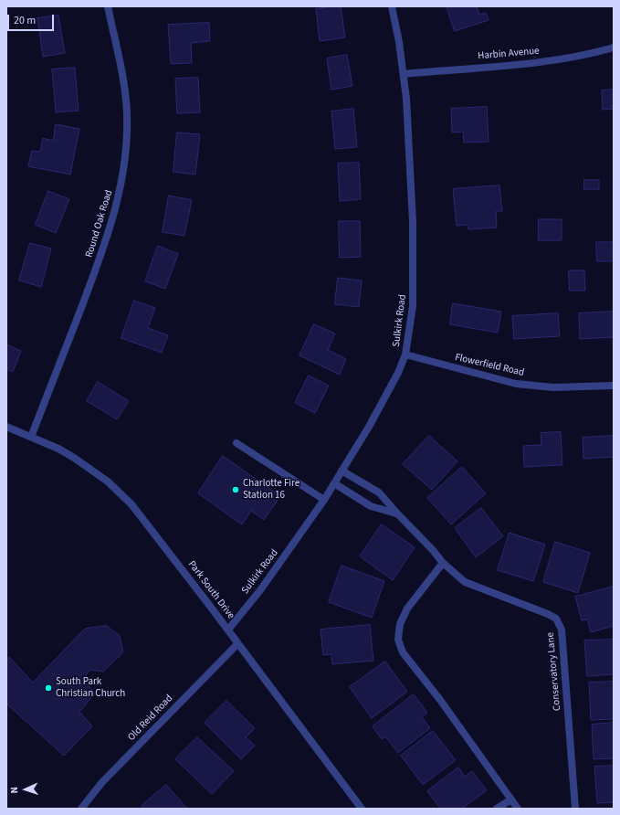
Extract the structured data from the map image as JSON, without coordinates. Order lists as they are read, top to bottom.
{
  "streets": {
    "street": [
      "Harbin Avenue",
      "Round Oak Road",
      "Sulkirk Road",
      "Flowerfield Road",
      "Park South Drive",
      "Conservatory Lane",
      "Old Reid Road"
    ]
  },
  "crossings": [
    ["Harbin Avenue", "Sulkirk Road"],
    ["Round Oak Road", "Park South Drive"],
    ["Sulkirk Road", "Flowerfield Road"],
    ["Sulkirk Road", "Park South Drive"],
    ["Sulkirk Road", "Conservatory Lane"],
    ["Park South Drive", "Old Reid Road"]
  ],
  "places": ["Charlotte Fire Station 16", "South Park Christian Church"],
  "scale_bar": "20 m",
  "north": "left"
}
